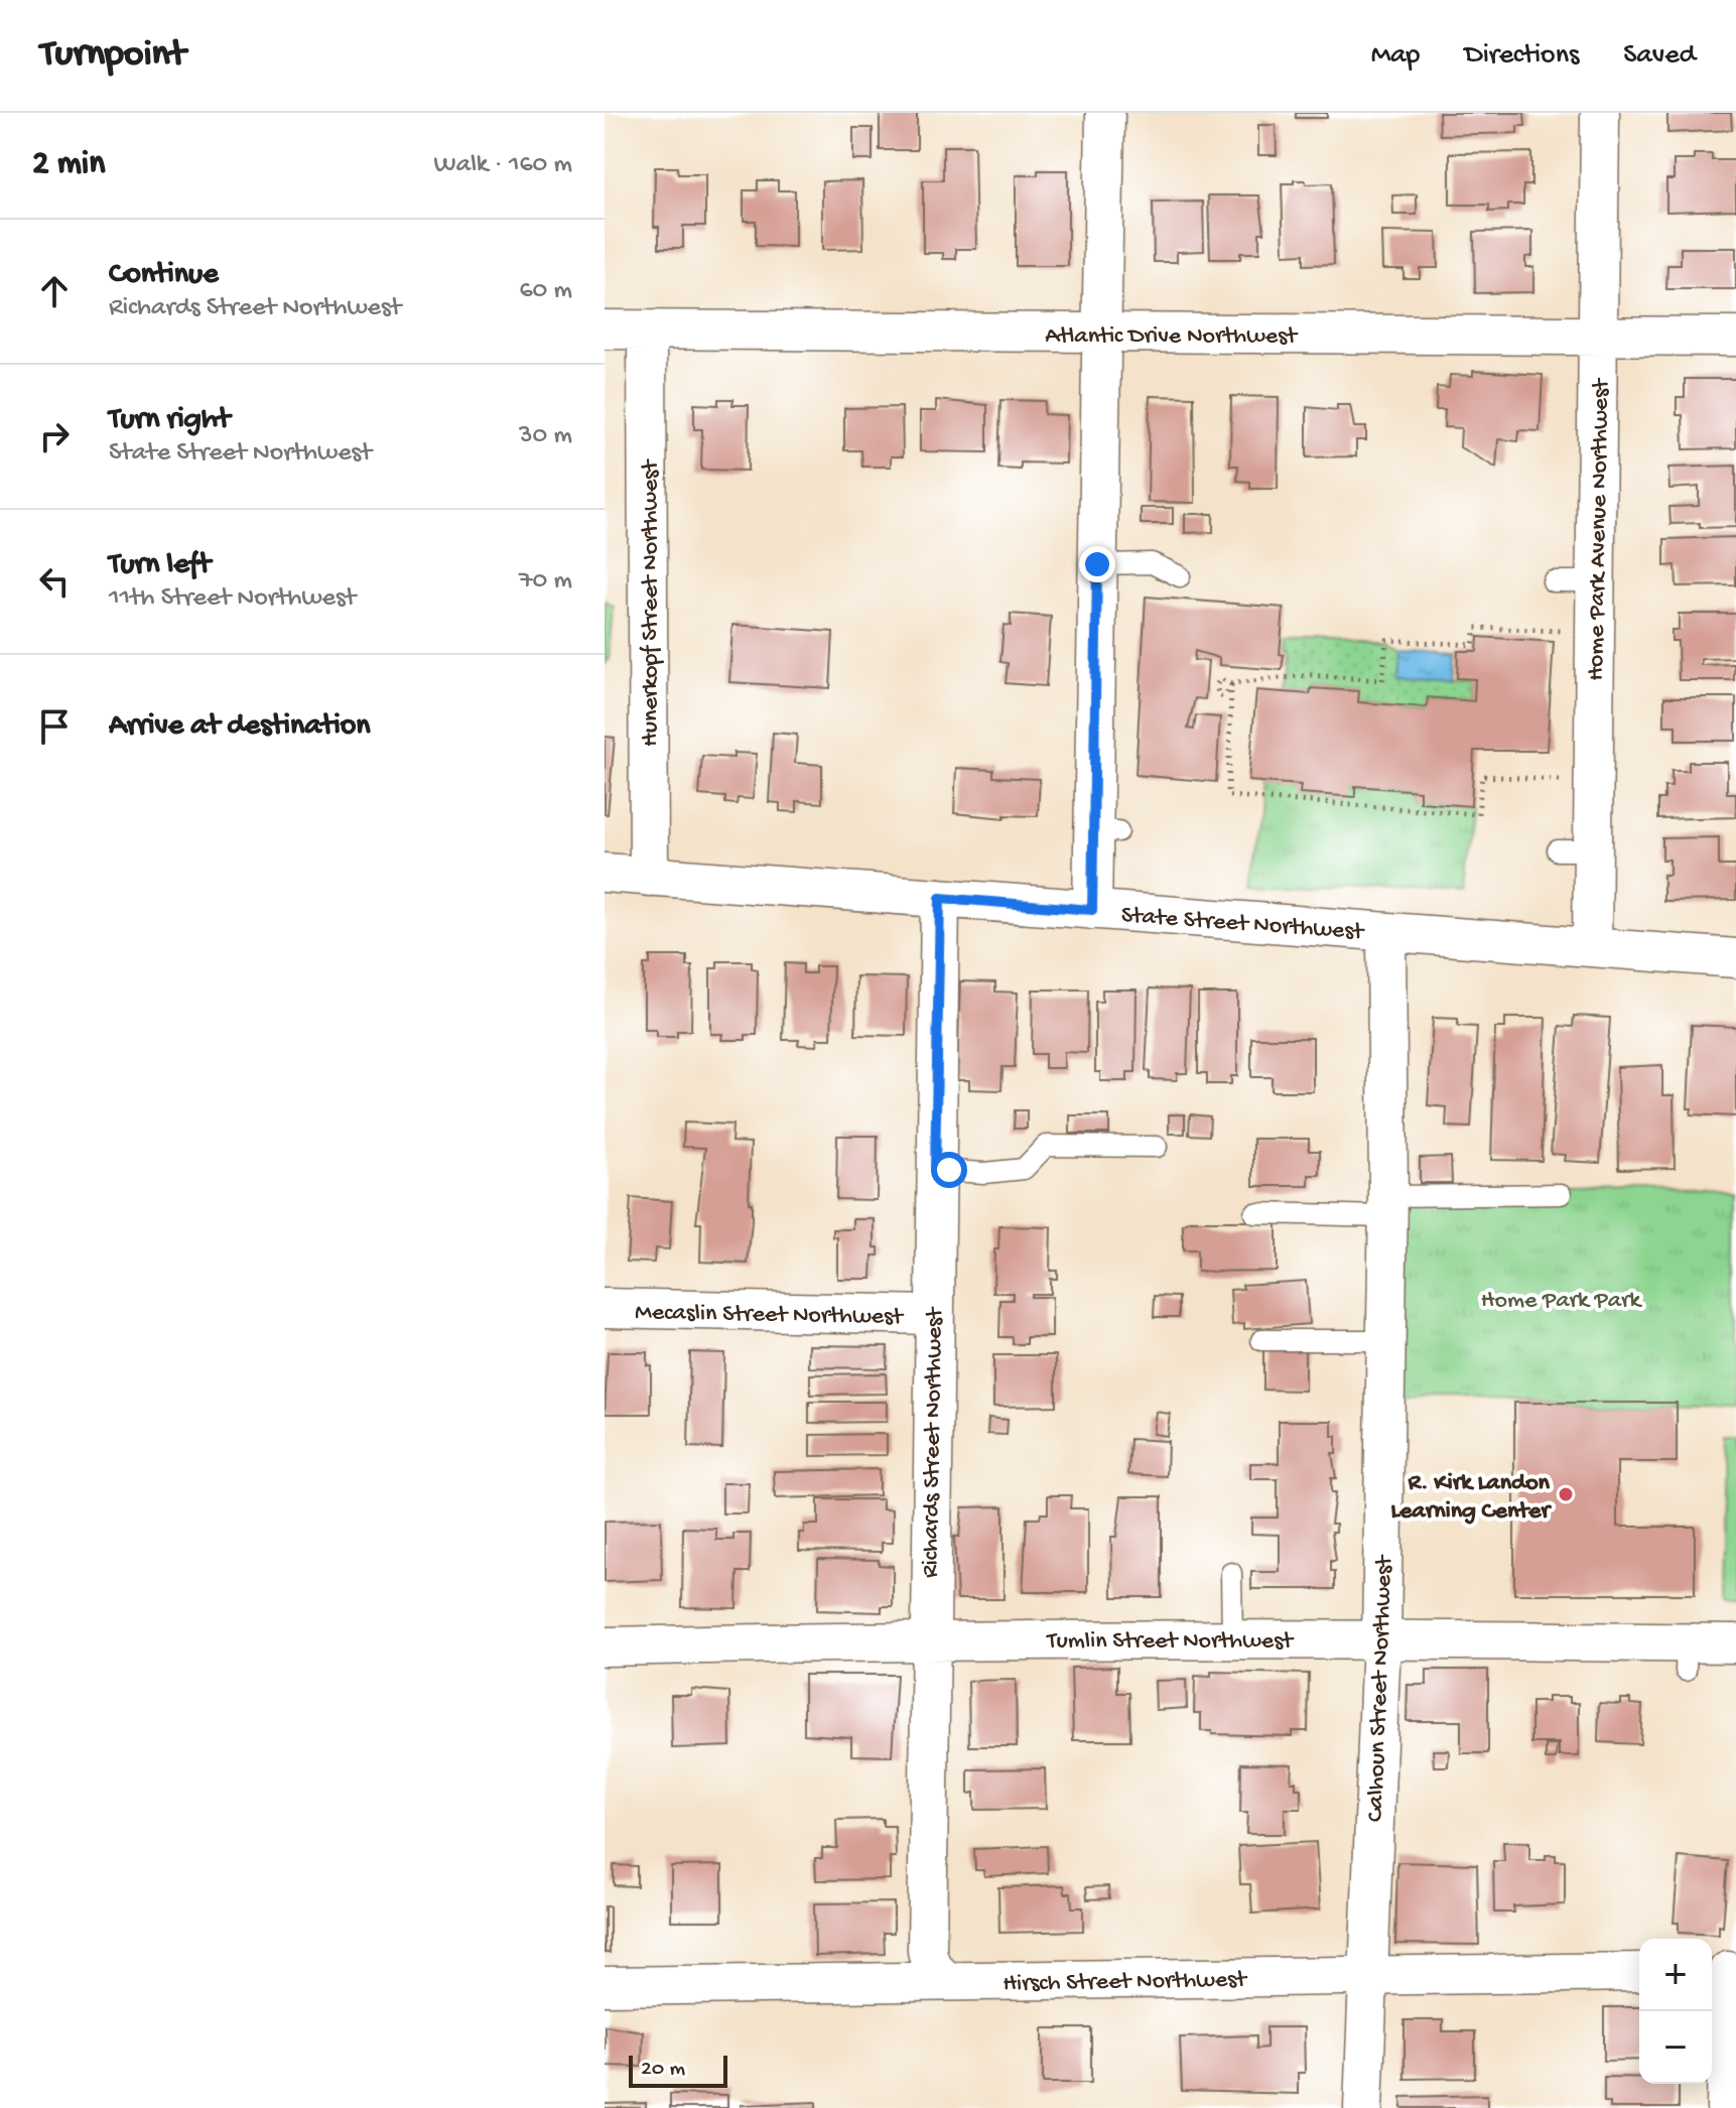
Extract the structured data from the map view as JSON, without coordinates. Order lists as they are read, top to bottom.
{
  "streets": {
    "street": [
      "Atlantic Drive Northwest",
      "Home Park Avenue Northwest",
      "Hunerkopf Street Northwest",
      "State Street Northwest",
      "Mecaslin Street Northwest",
      "Richards Street Northwest",
      "Tumlin Street Northwest",
      "Calhoun Street Northwest",
      "Hirsch Street Northwest"
    ]
  },
  "crossings": [
    ["Atlantic Drive Northwest", "Home Park Avenue Northwest"],
    ["Atlantic Drive Northwest", "Hunerkopf Street Northwest"],
    ["Home Park Avenue Northwest", "State Street Northwest"],
    ["Hunerkopf Street Northwest", "State Street Northwest"],
    ["State Street Northwest", "Richards Street Northwest"],
    ["State Street Northwest", "Calhoun Street Northwest"],
    ["Mecaslin Street Northwest", "Richards Street Northwest"],
    ["Richards Street Northwest", "Tumlin Street Northwest"],
    ["Richards Street Northwest", "Hirsch Street Northwest"],
    ["Tumlin Street Northwest", "Calhoun Street Northwest"],
    ["Calhoun Street Northwest", "Hirsch Street Northwest"]
  ],
  "parks": ["Home Park Park"],
  "places": ["R. Kirk Landon Learning Center"],
  "scale_bar": "20 m",
  "page": {
    "header": "Turnpoint",
    "nav": ["Map", "Directions", "Saved"],
    "heading": ["2 min", "Walk · 160 m"],
    "list": [
      ["Continue", "Richards Street Northwest", "60 m"],
      ["Turn right", "State Street Northwest", "30 m"],
      ["Turn left", "11th Street Northwest", "70 m"],
      "Arrive at destination"
    ],
    "map_buttons": ["+", "−"],
    "scale": "20 m"
  }
}
